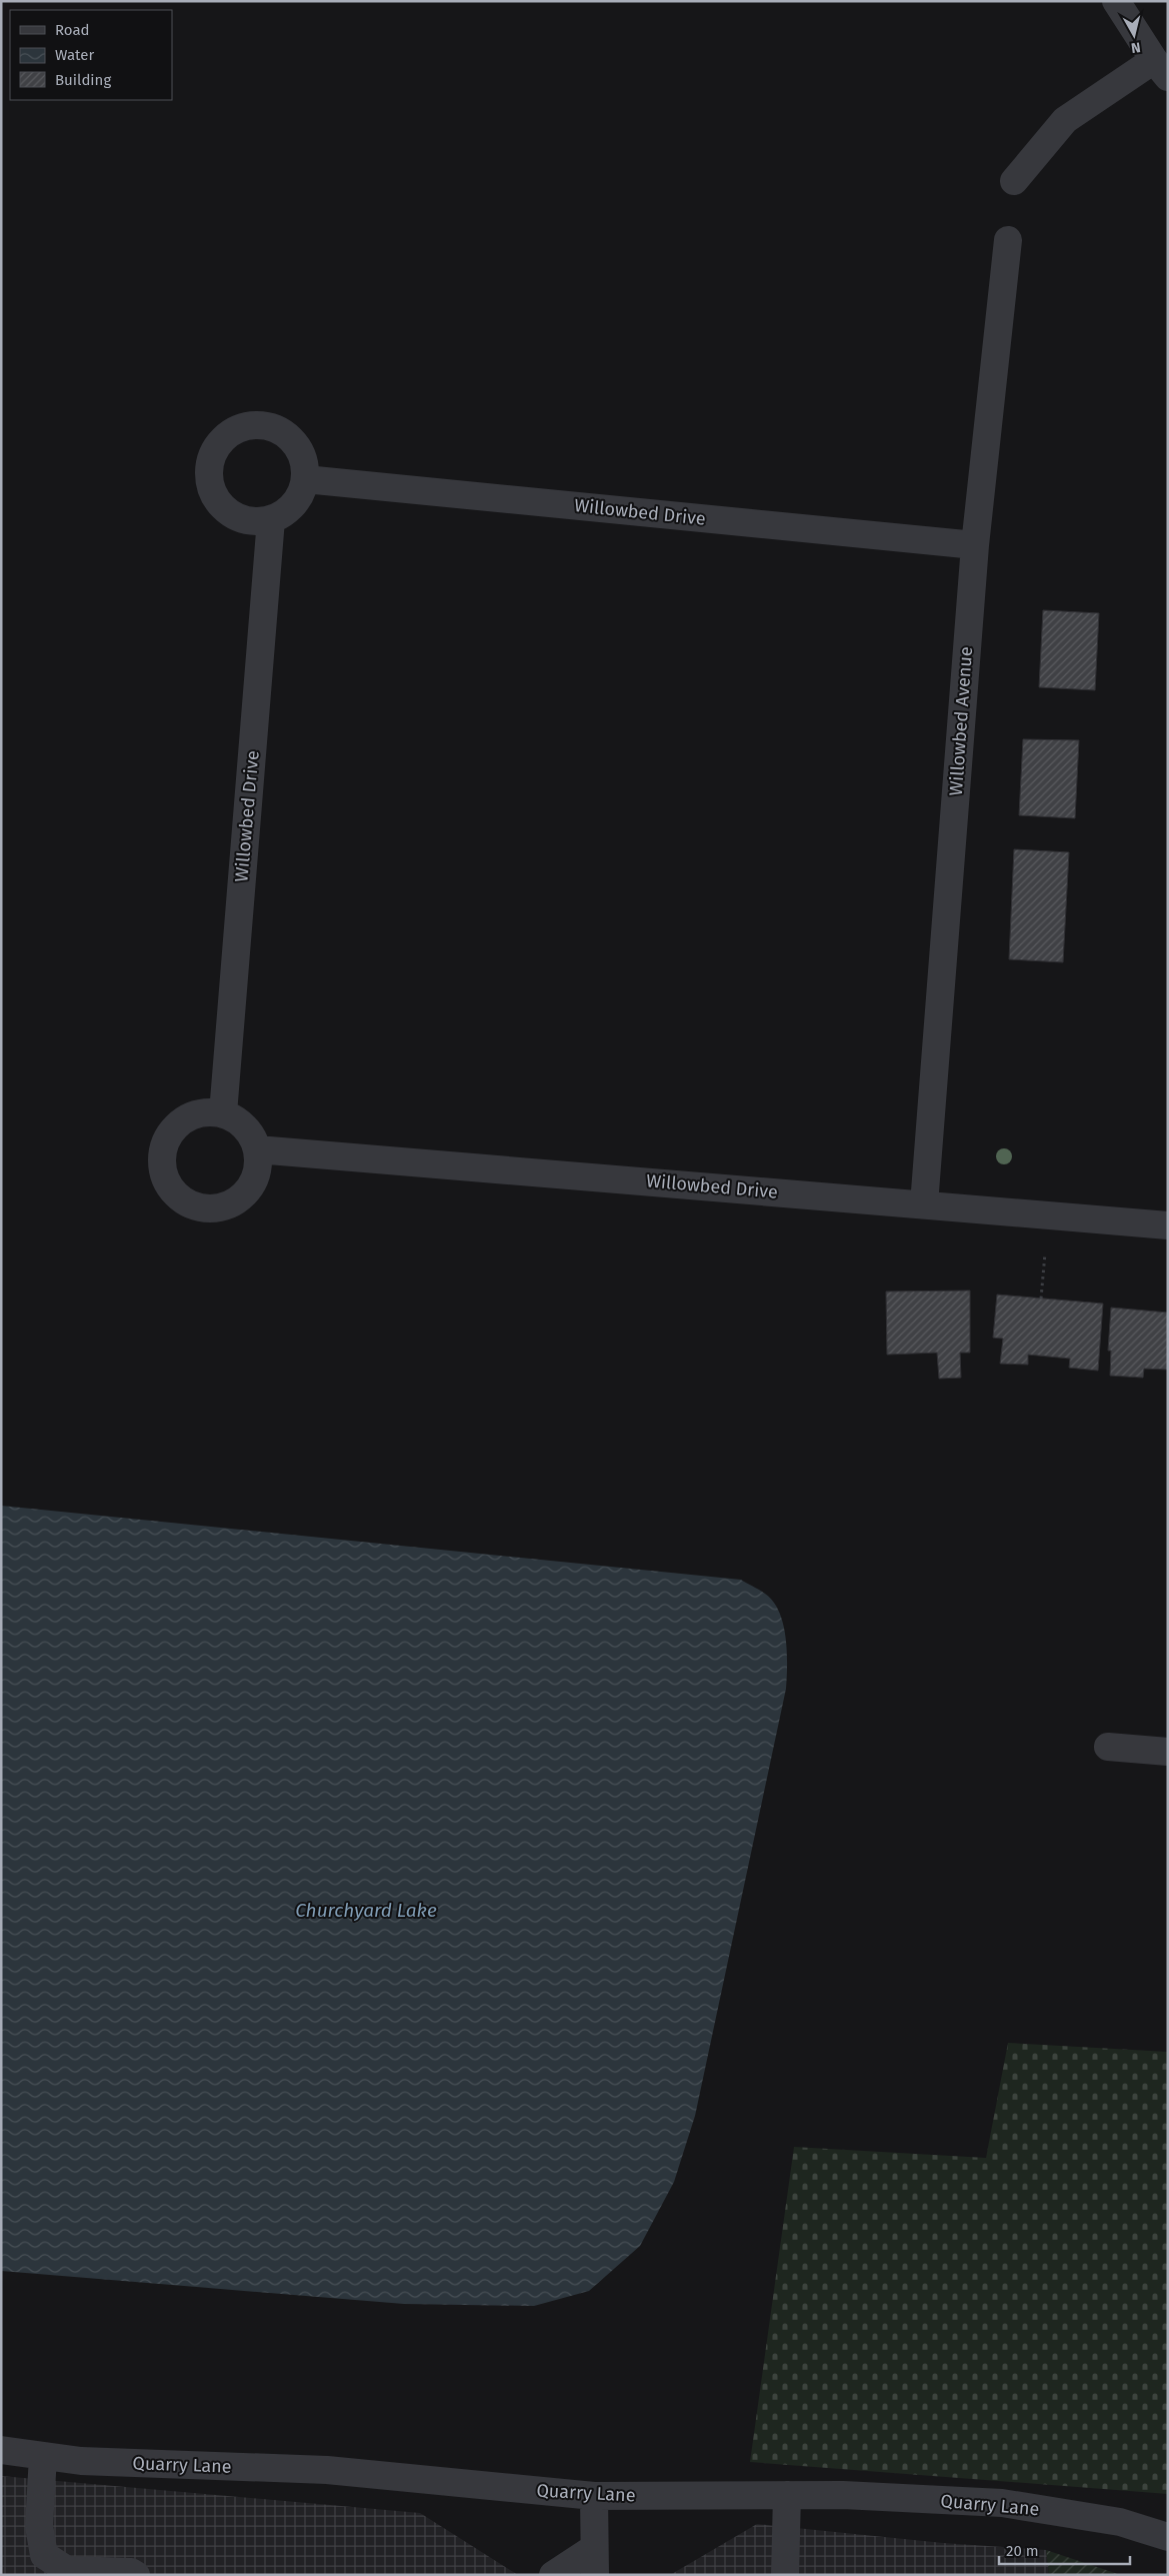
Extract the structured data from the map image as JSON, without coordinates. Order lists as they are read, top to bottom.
{
  "streets": {
    "street": ["Willowbed Drive", "Willowbed Avenue", "Quarry Lane"]
  },
  "crossings": [
    ["Willowbed Drive", "Willowbed Avenue"]
  ],
  "water": ["Churchyard Lake"],
  "legend": ["Road", "Water", "Building"],
  "scale_bar": "20 m",
  "north": "bottom"
}
